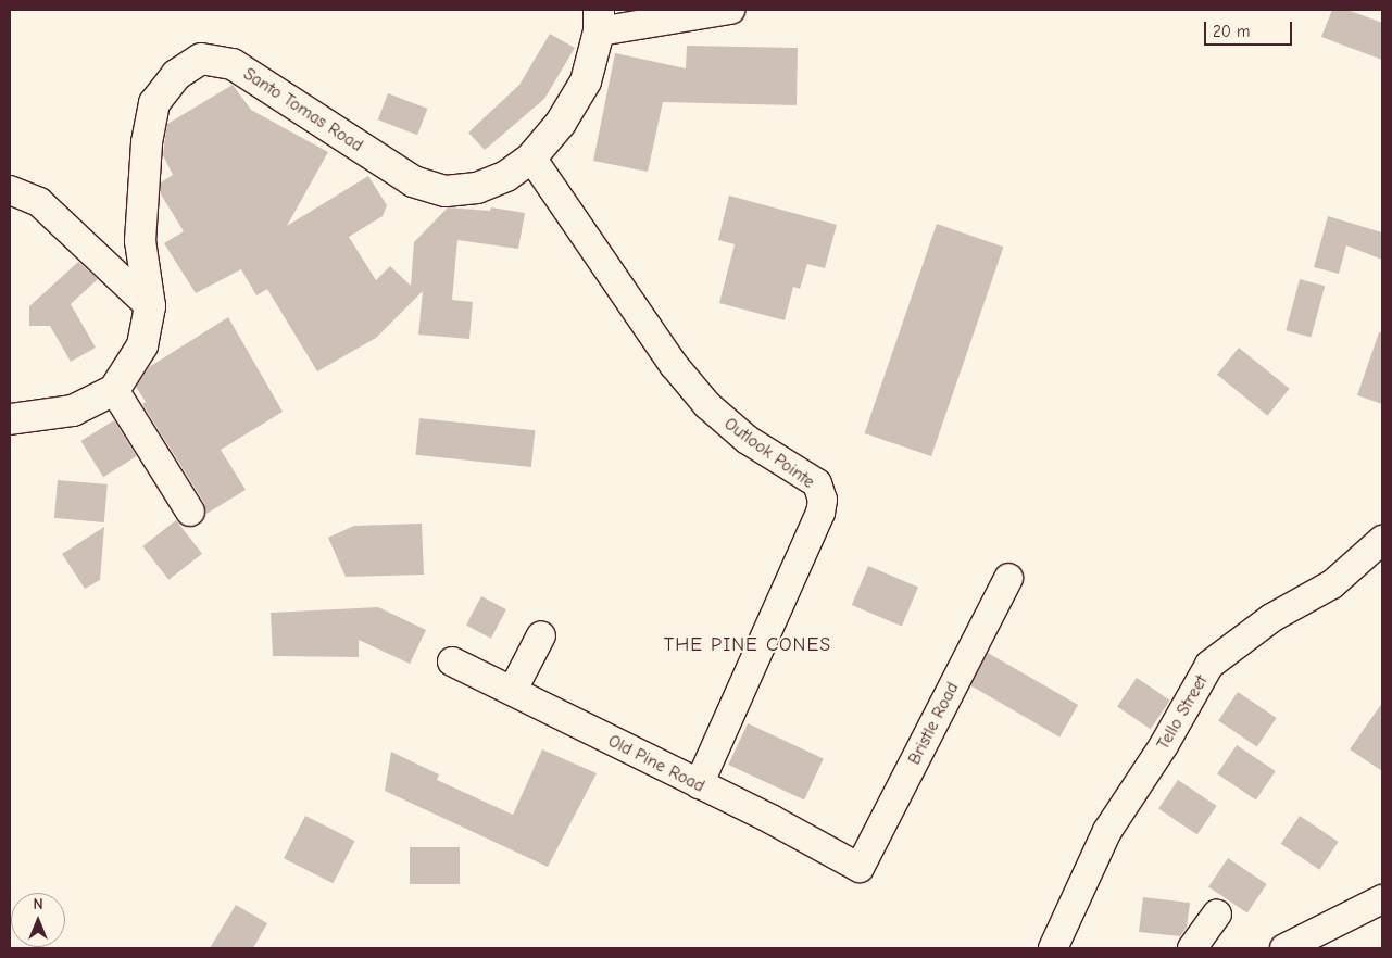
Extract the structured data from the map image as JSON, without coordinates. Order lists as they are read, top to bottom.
{
  "streets": {
    "street": [
      "Santo Tomas Road",
      "Outlook Pointe",
      "Tello Street",
      "Bristle Road",
      "Old Pine Road"
    ]
  },
  "crossings": [
    ["Santo Tomas Road", "Outlook Pointe"],
    ["Outlook Pointe", "Old Pine Road"],
    ["Bristle Road", "Old Pine Road"]
  ],
  "districts": ["THE PINE CONES"],
  "scale_bar": "20 m",
  "north": "top"
}
